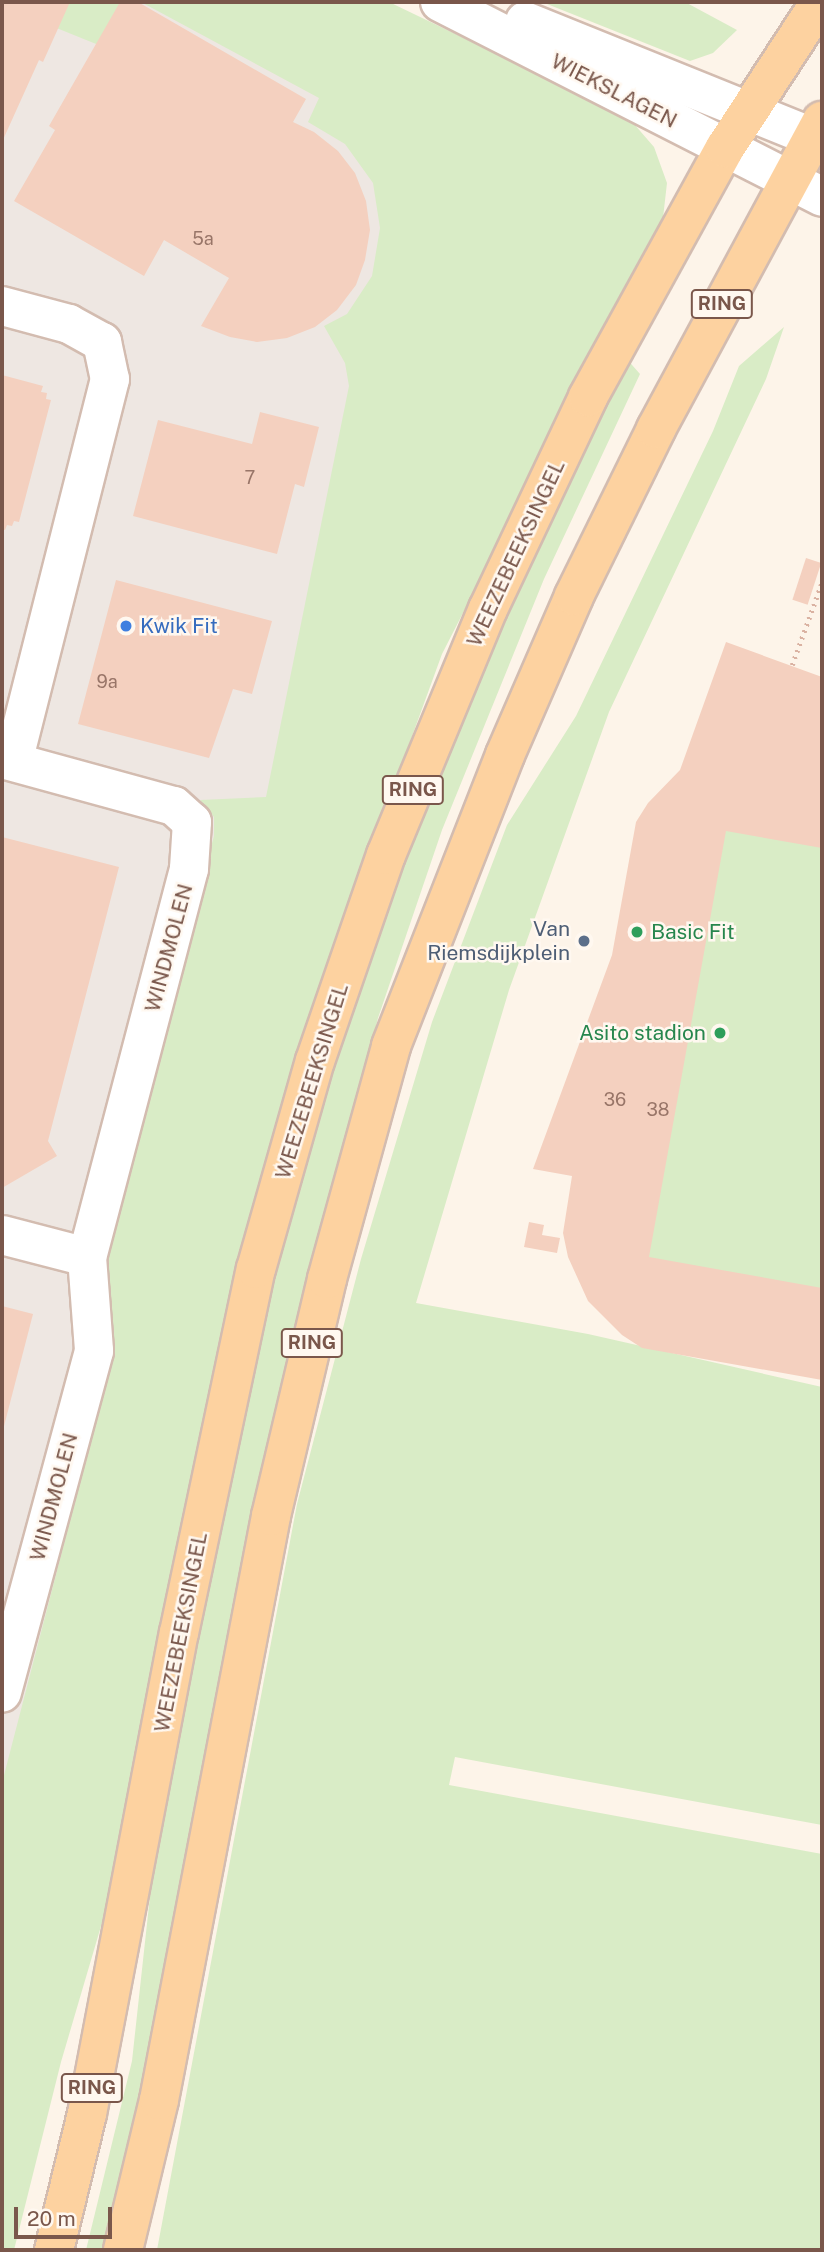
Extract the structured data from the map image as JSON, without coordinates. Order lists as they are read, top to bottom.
{
  "streets": {
    "main road": ["RING", "WEEZEBEEKSINGEL"],
    "street": ["WIEKSLAGEN", "WINDMOLEN"]
  },
  "crossings": [
    ["WIEKSLAGEN", "RING"],
    ["WIEKSLAGEN", "WEEZEBEEKSINGEL"]
  ],
  "places": [
    "Kwik Fit",
    "Basic Fit",
    "Van Riemsdijkplein",
    "Asito stadion"
  ],
  "house_numbers": [
    "5a",
    "7",
    "9a",
    "36",
    "38"
  ],
  "scale_bar": "20 m"
}
